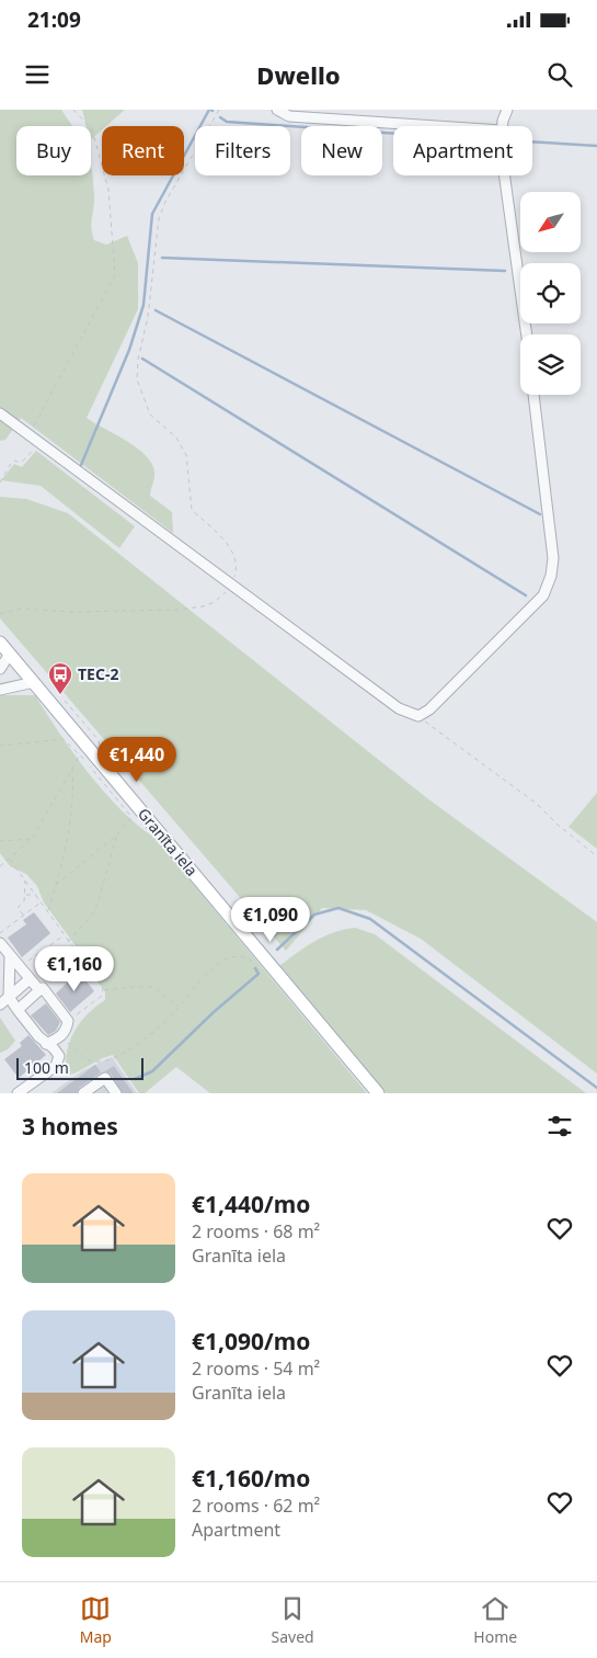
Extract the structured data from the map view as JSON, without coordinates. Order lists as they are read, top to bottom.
{
  "streets": {
    "main road": ["Granīta iela"]
  },
  "places": {
    "bus stop": ["TEC-2"]
  },
  "scale_bar": "100 m",
  "north": "bottom left",
  "page": {
    "status": "21:09",
    "header": "Dwello",
    "chip": [
      "Buy",
      "Rent",
      "Filters",
      "New",
      "Apartment"
    ],
    "price": ["€1,440", "€1,090", "€1,160"],
    "scale": "100 m",
    "heading": "3 homes",
    "list": [
      {
        "name": "€1,440/mo",
        "note": "2 rooms · 68 m² · Granīta iela"
      },
      {
        "name": "€1,090/mo",
        "note": "2 rooms · 54 m² · Granīta iela"
      },
      {
        "name": "€1,160/mo",
        "note": "2 rooms · 62 m² · Apartment"
      }
    ],
    "tabs": ["Map", "Saved", "Home"]
  }
}
